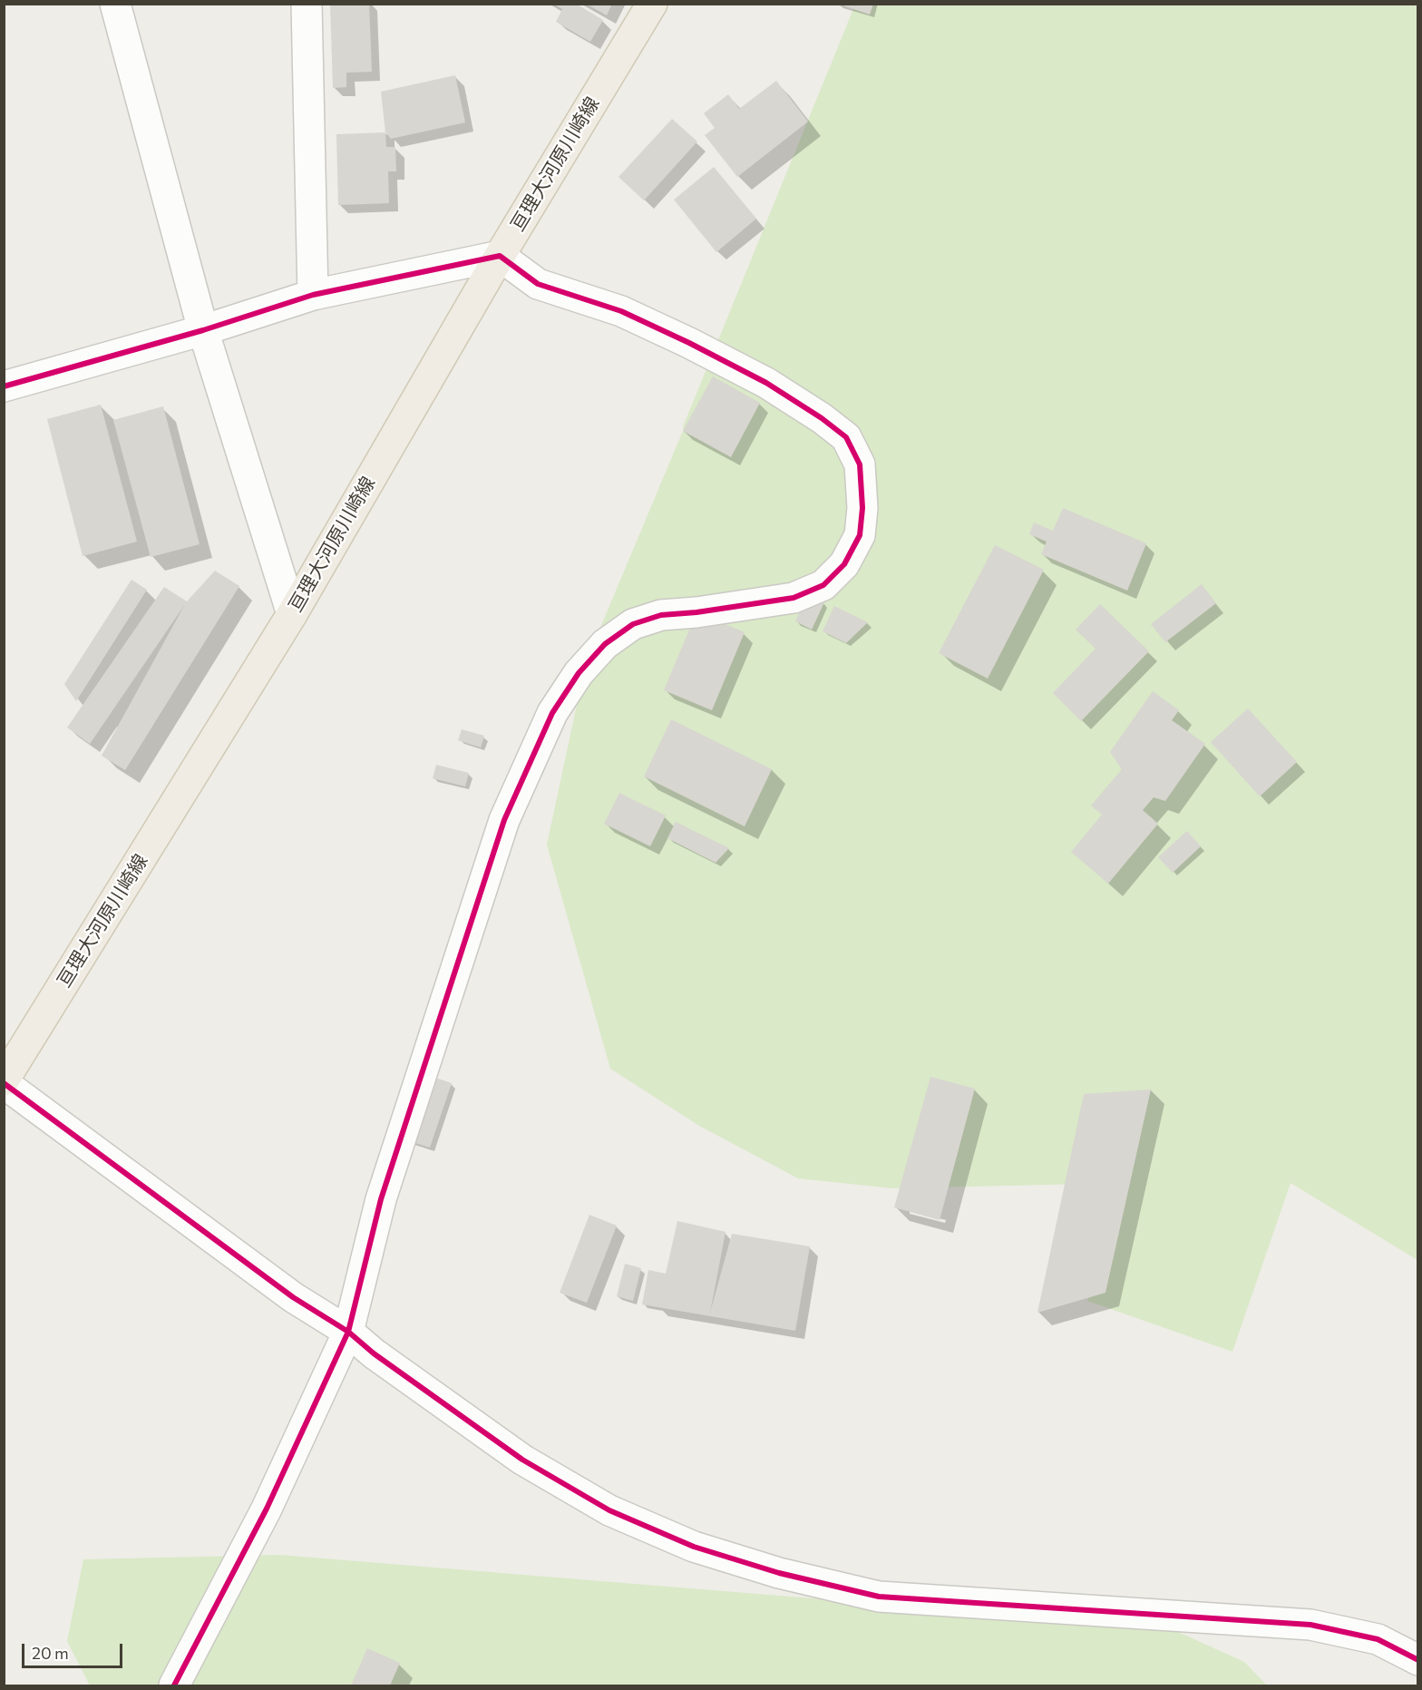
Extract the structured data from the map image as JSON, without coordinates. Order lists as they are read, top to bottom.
{
  "streets": {
    "main road": ["亘理大河原川崎線"]
  },
  "scale_bar": "20 m"
}
